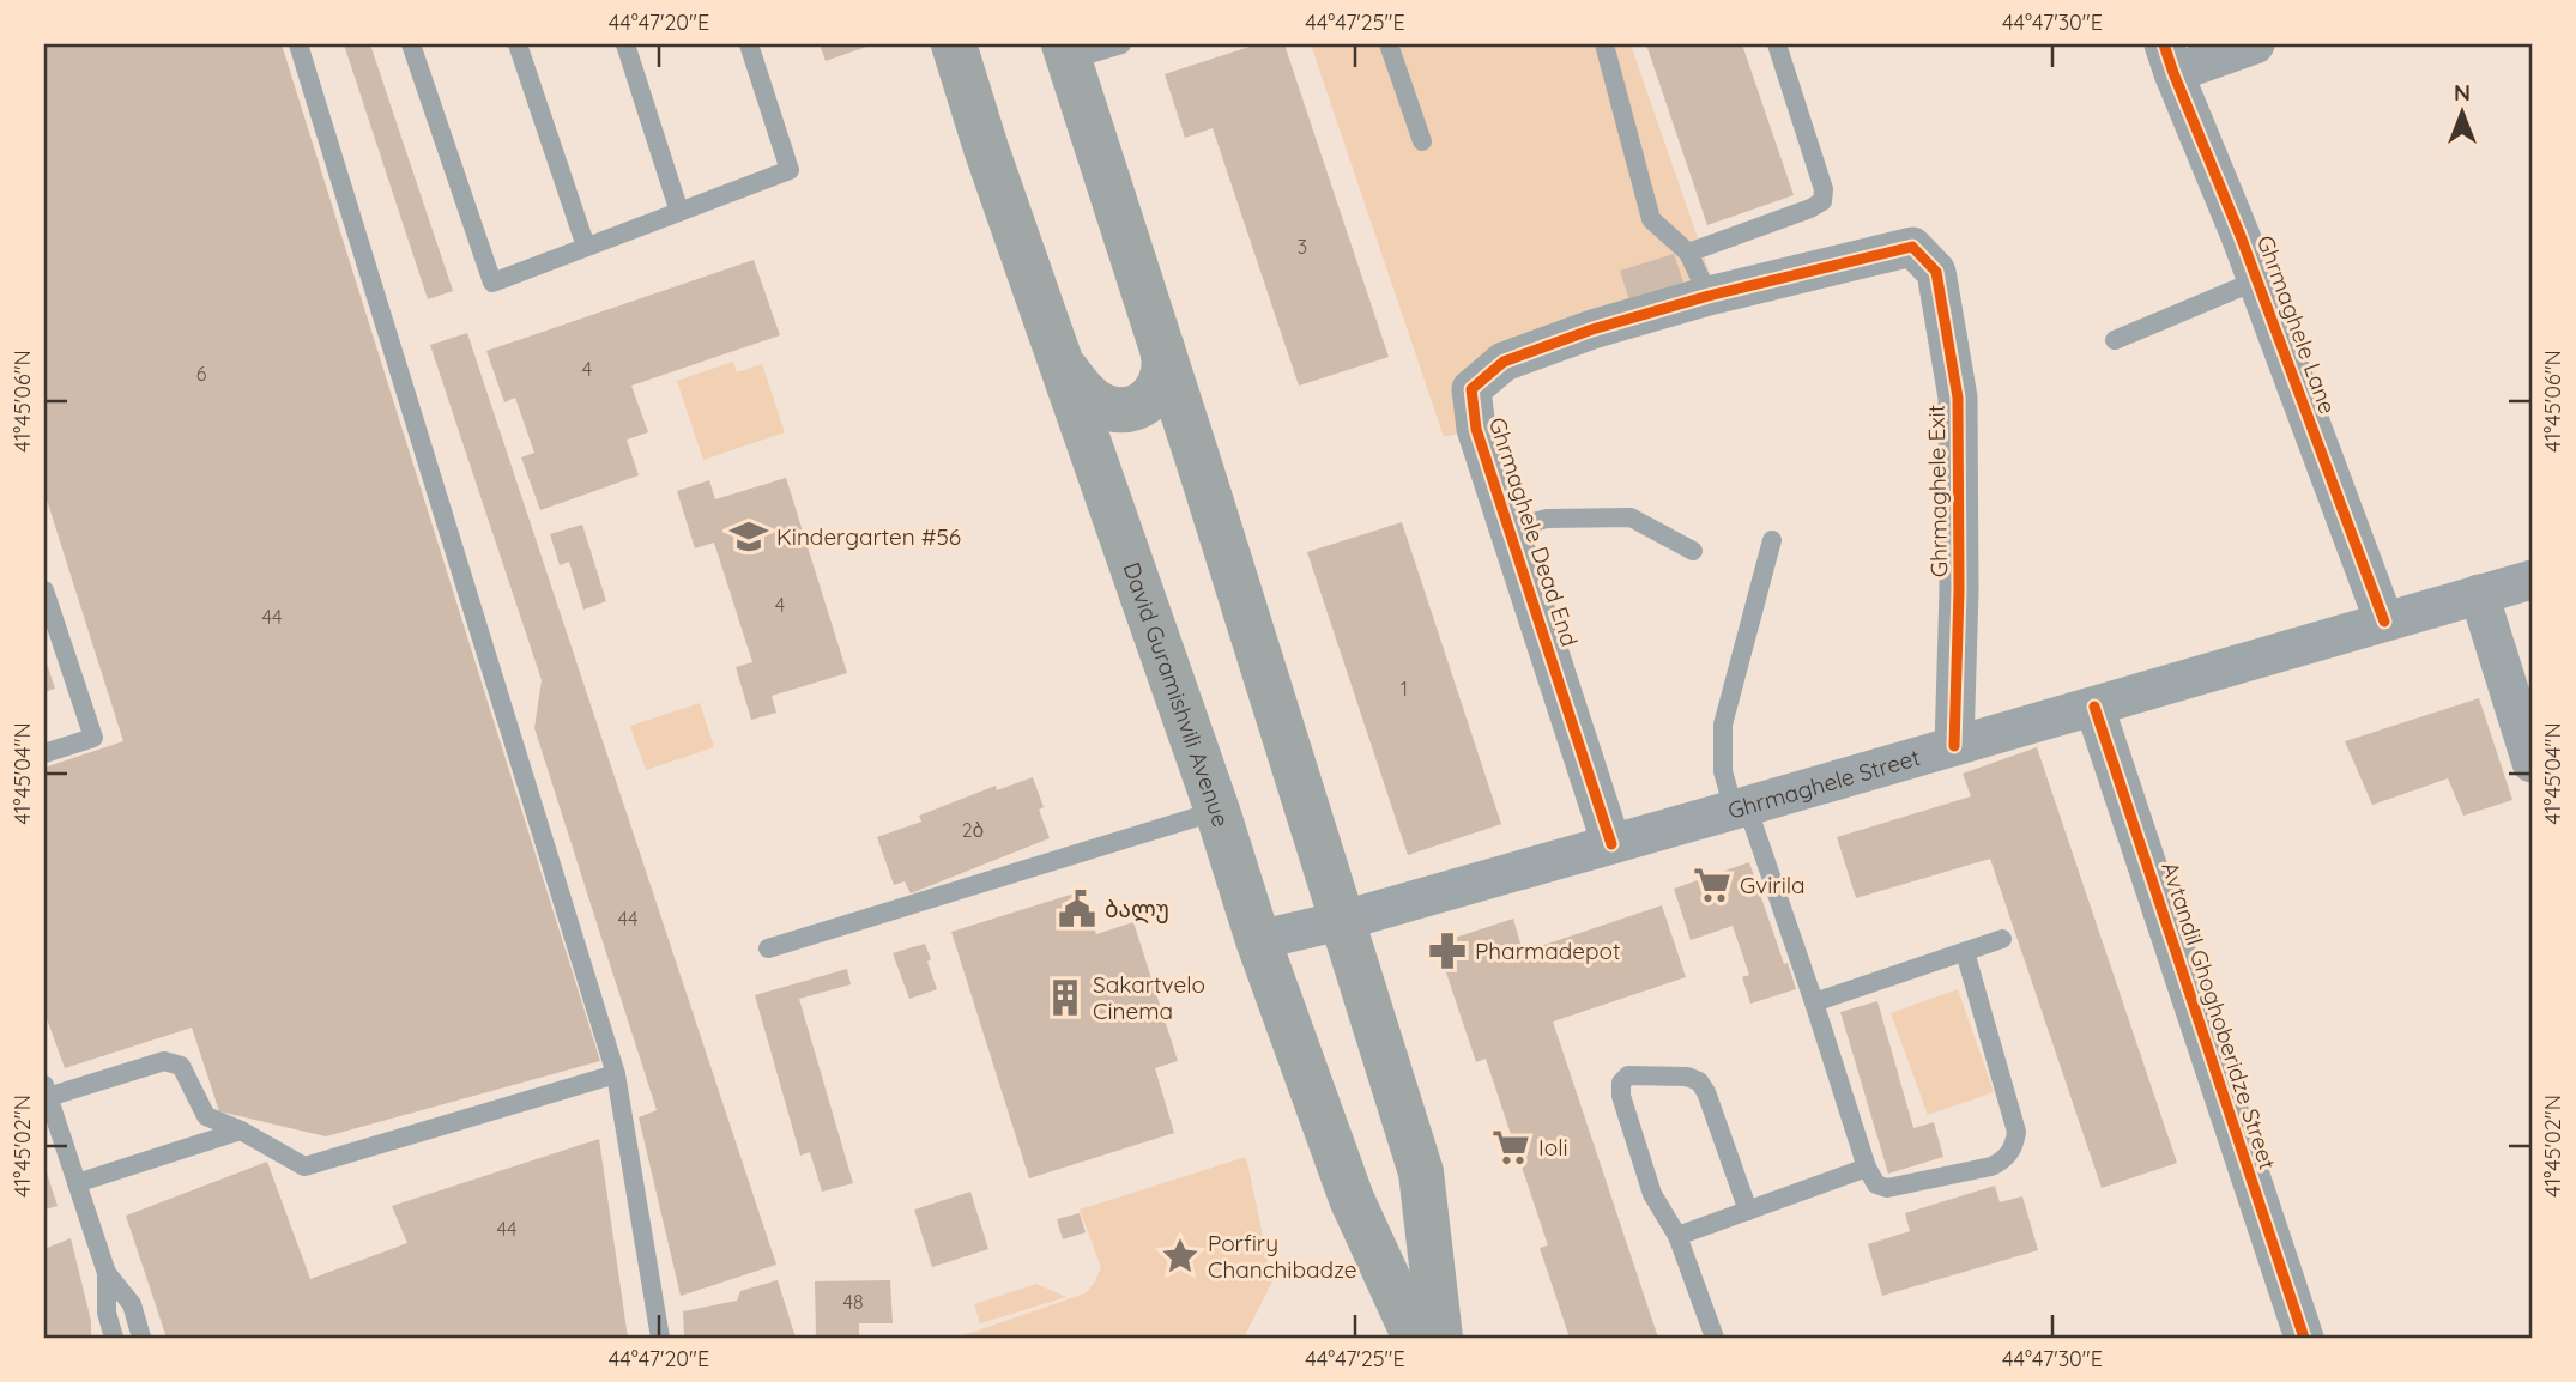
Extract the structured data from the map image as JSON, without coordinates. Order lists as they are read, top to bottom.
{
  "streets": {
    "main road": ["David Guramishvili Avenue"],
    "street": [
      "Ghrmaghele Lane",
      "Ghrmaghele Exit",
      "Ghrmaghele Dead End",
      "Ghrmaghele Street",
      "Avtandil Ghoghoberidze Street"
    ]
  },
  "crossings": [
    ["Ghrmaghele Lane", "Ghrmaghele Street"],
    ["Ghrmaghele Exit", "Ghrmaghele Dead End"],
    ["Ghrmaghele Exit", "Ghrmaghele Street"],
    ["Ghrmaghele Dead End", "Ghrmaghele Street"],
    ["David Guramishvili Avenue", "Ghrmaghele Street"],
    ["Ghrmaghele Street", "Avtandil Ghoghoberidze Street"]
  ],
  "places": {
    "school or university": ["Kindergarten #56"],
    "supermarket": ["Gvirila", "Ioli"],
    "public building": ["ბალუ"],
    "pharmacy": ["Pharmadepot"],
    "building": ["Sakartvelo Cinema"],
    "place": ["Porfiry Chanchibadze"]
  },
  "house_numbers": [
    "3",
    "4",
    "6",
    "4",
    "44",
    "1",
    "2ბ",
    "44",
    "44",
    "48"
  ],
  "north": "top",
  "coordinates": [
    "44°47'20\"E",
    "44°47'25\"E",
    "44°47'30\"E",
    "41°45'06\"N",
    "41°45'04\"N",
    "41°45'02\"N"
  ]
}
